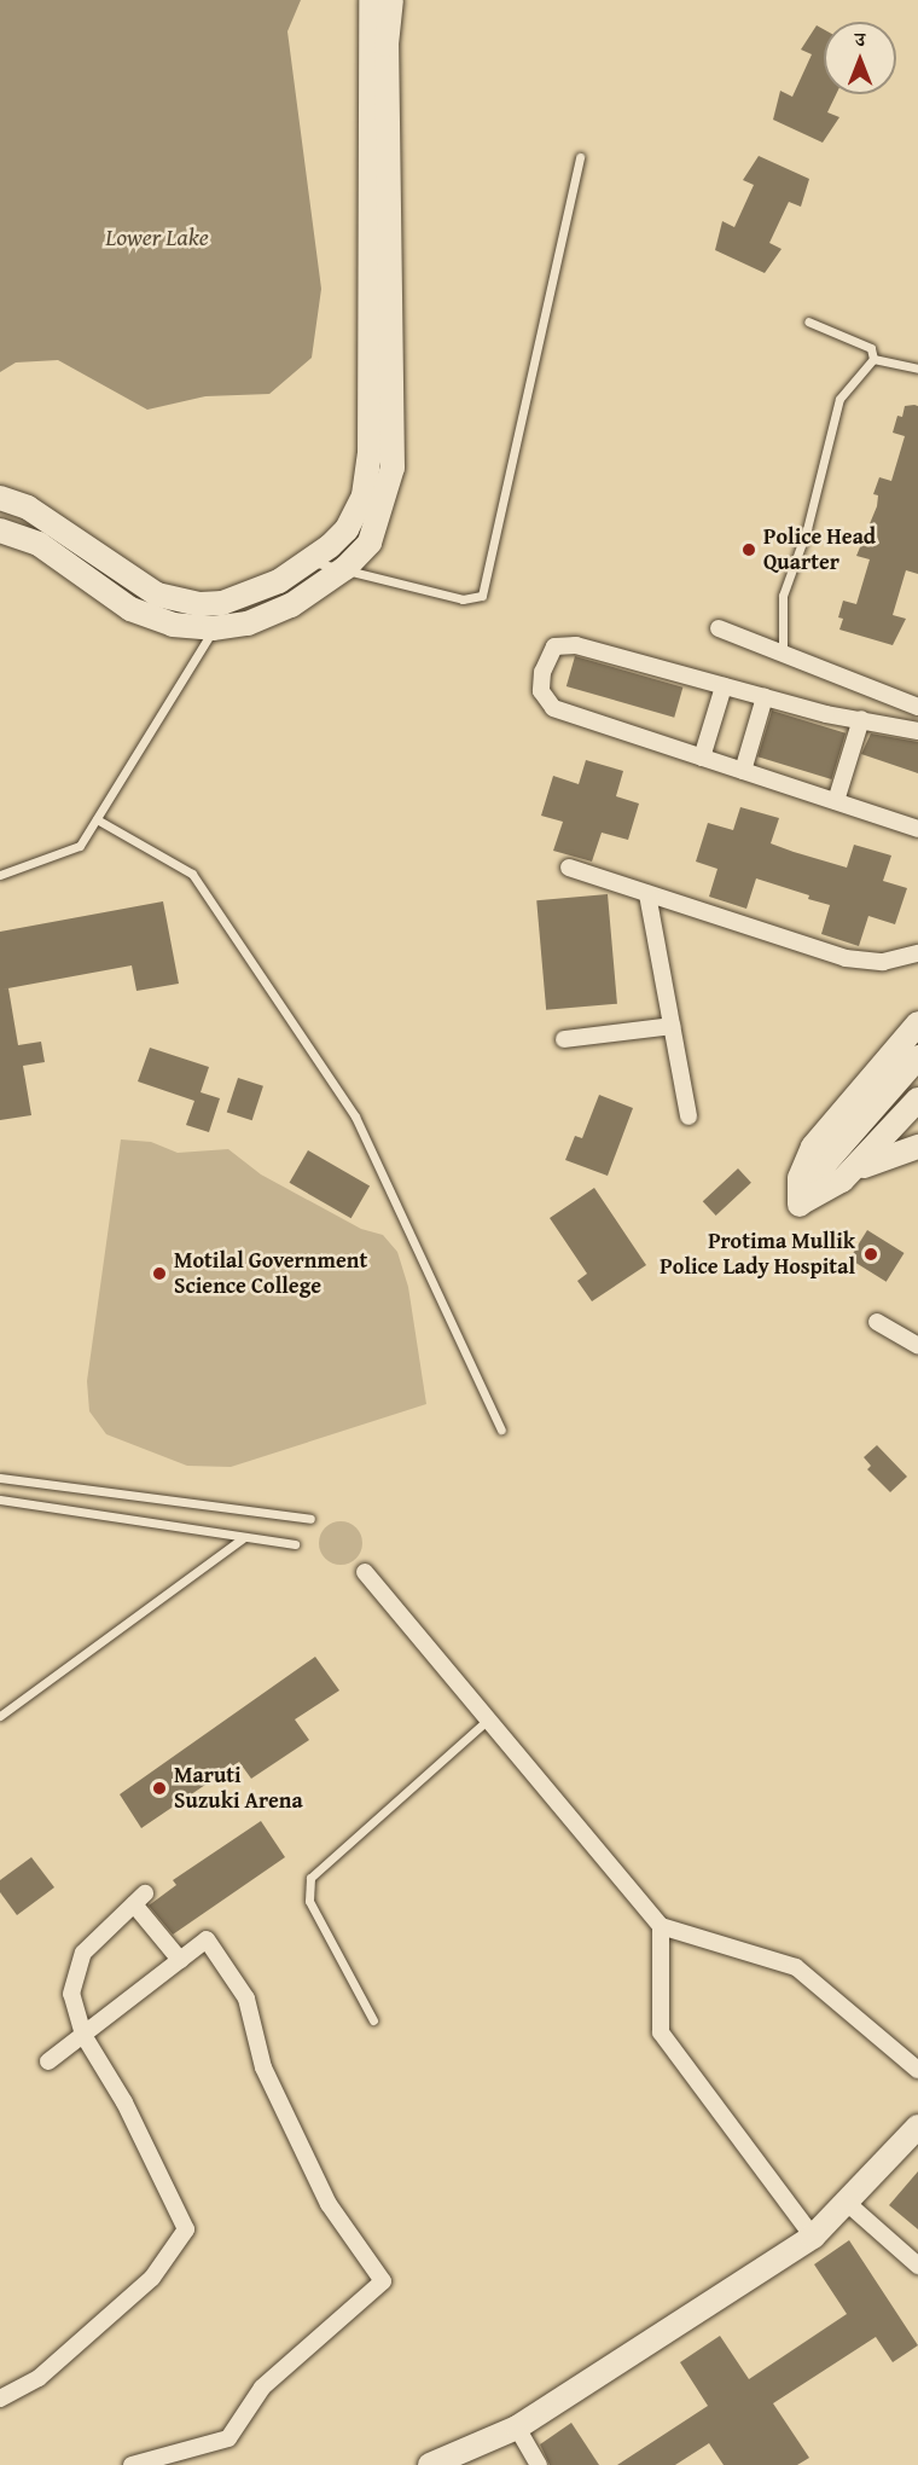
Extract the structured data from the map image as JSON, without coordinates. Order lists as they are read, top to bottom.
{
  "water": ["Lower Lake"],
  "places": [
    "Police Head Quarter",
    "Protima Mullik Police Lady Hospital",
    "Motilal Government Science College",
    "Maruti Suzuki Arena"
  ],
  "north": "top"
}
